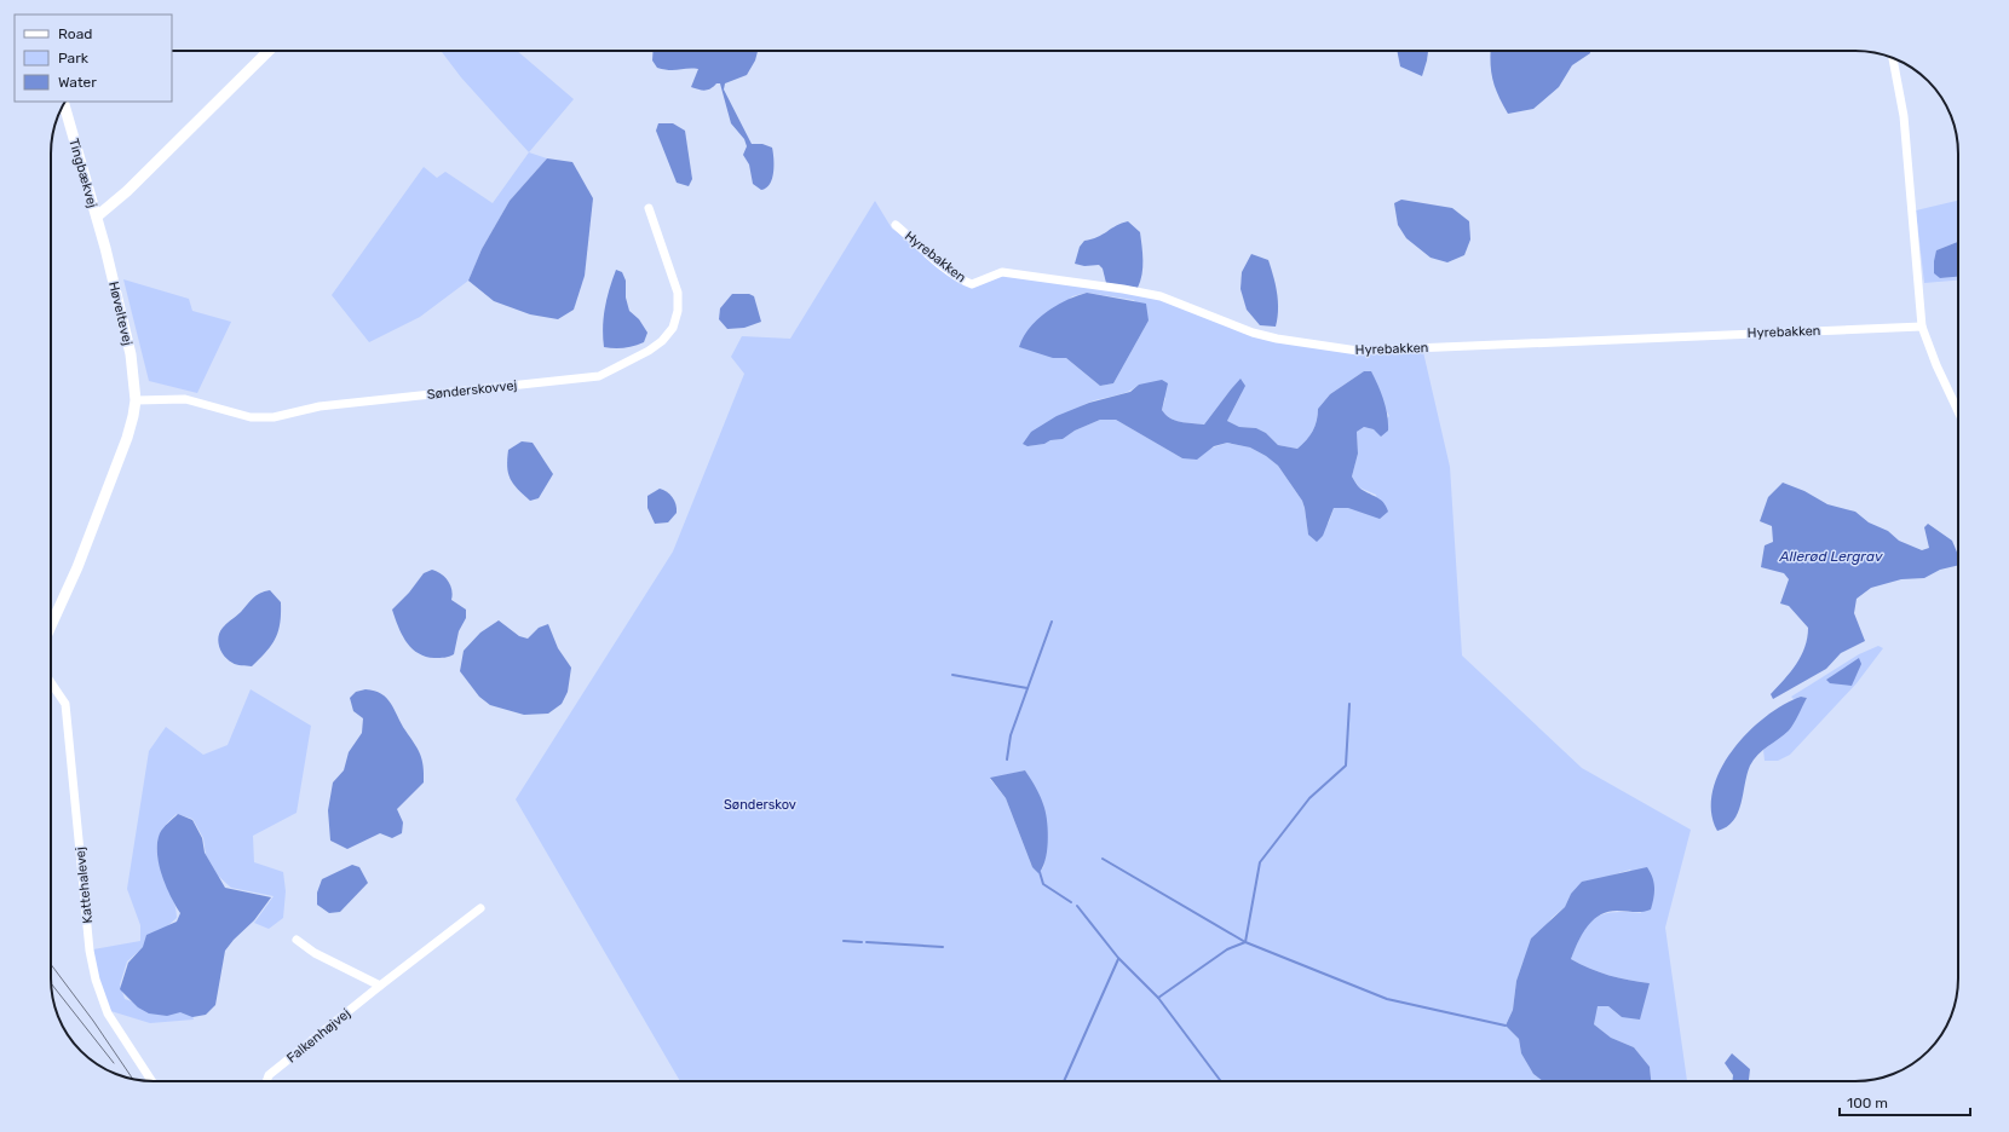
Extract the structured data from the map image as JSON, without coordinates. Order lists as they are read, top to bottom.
{
  "streets": {
    "street": [
      "Tingbækvej",
      "Hyrebakken",
      "Høveltevej",
      "Sønderskovvej",
      "Kattehalevej",
      "Falkenhøjvej"
    ]
  },
  "crossings": [
    ["Tingbækvej", "Høveltevej"],
    ["Høveltevej", "Sønderskovvej"]
  ],
  "water": ["Allerød Lergrav"],
  "parks": ["Sønderskov"],
  "legend": ["Road", "Park", "Water"],
  "scale_bar": "100 m"
}
